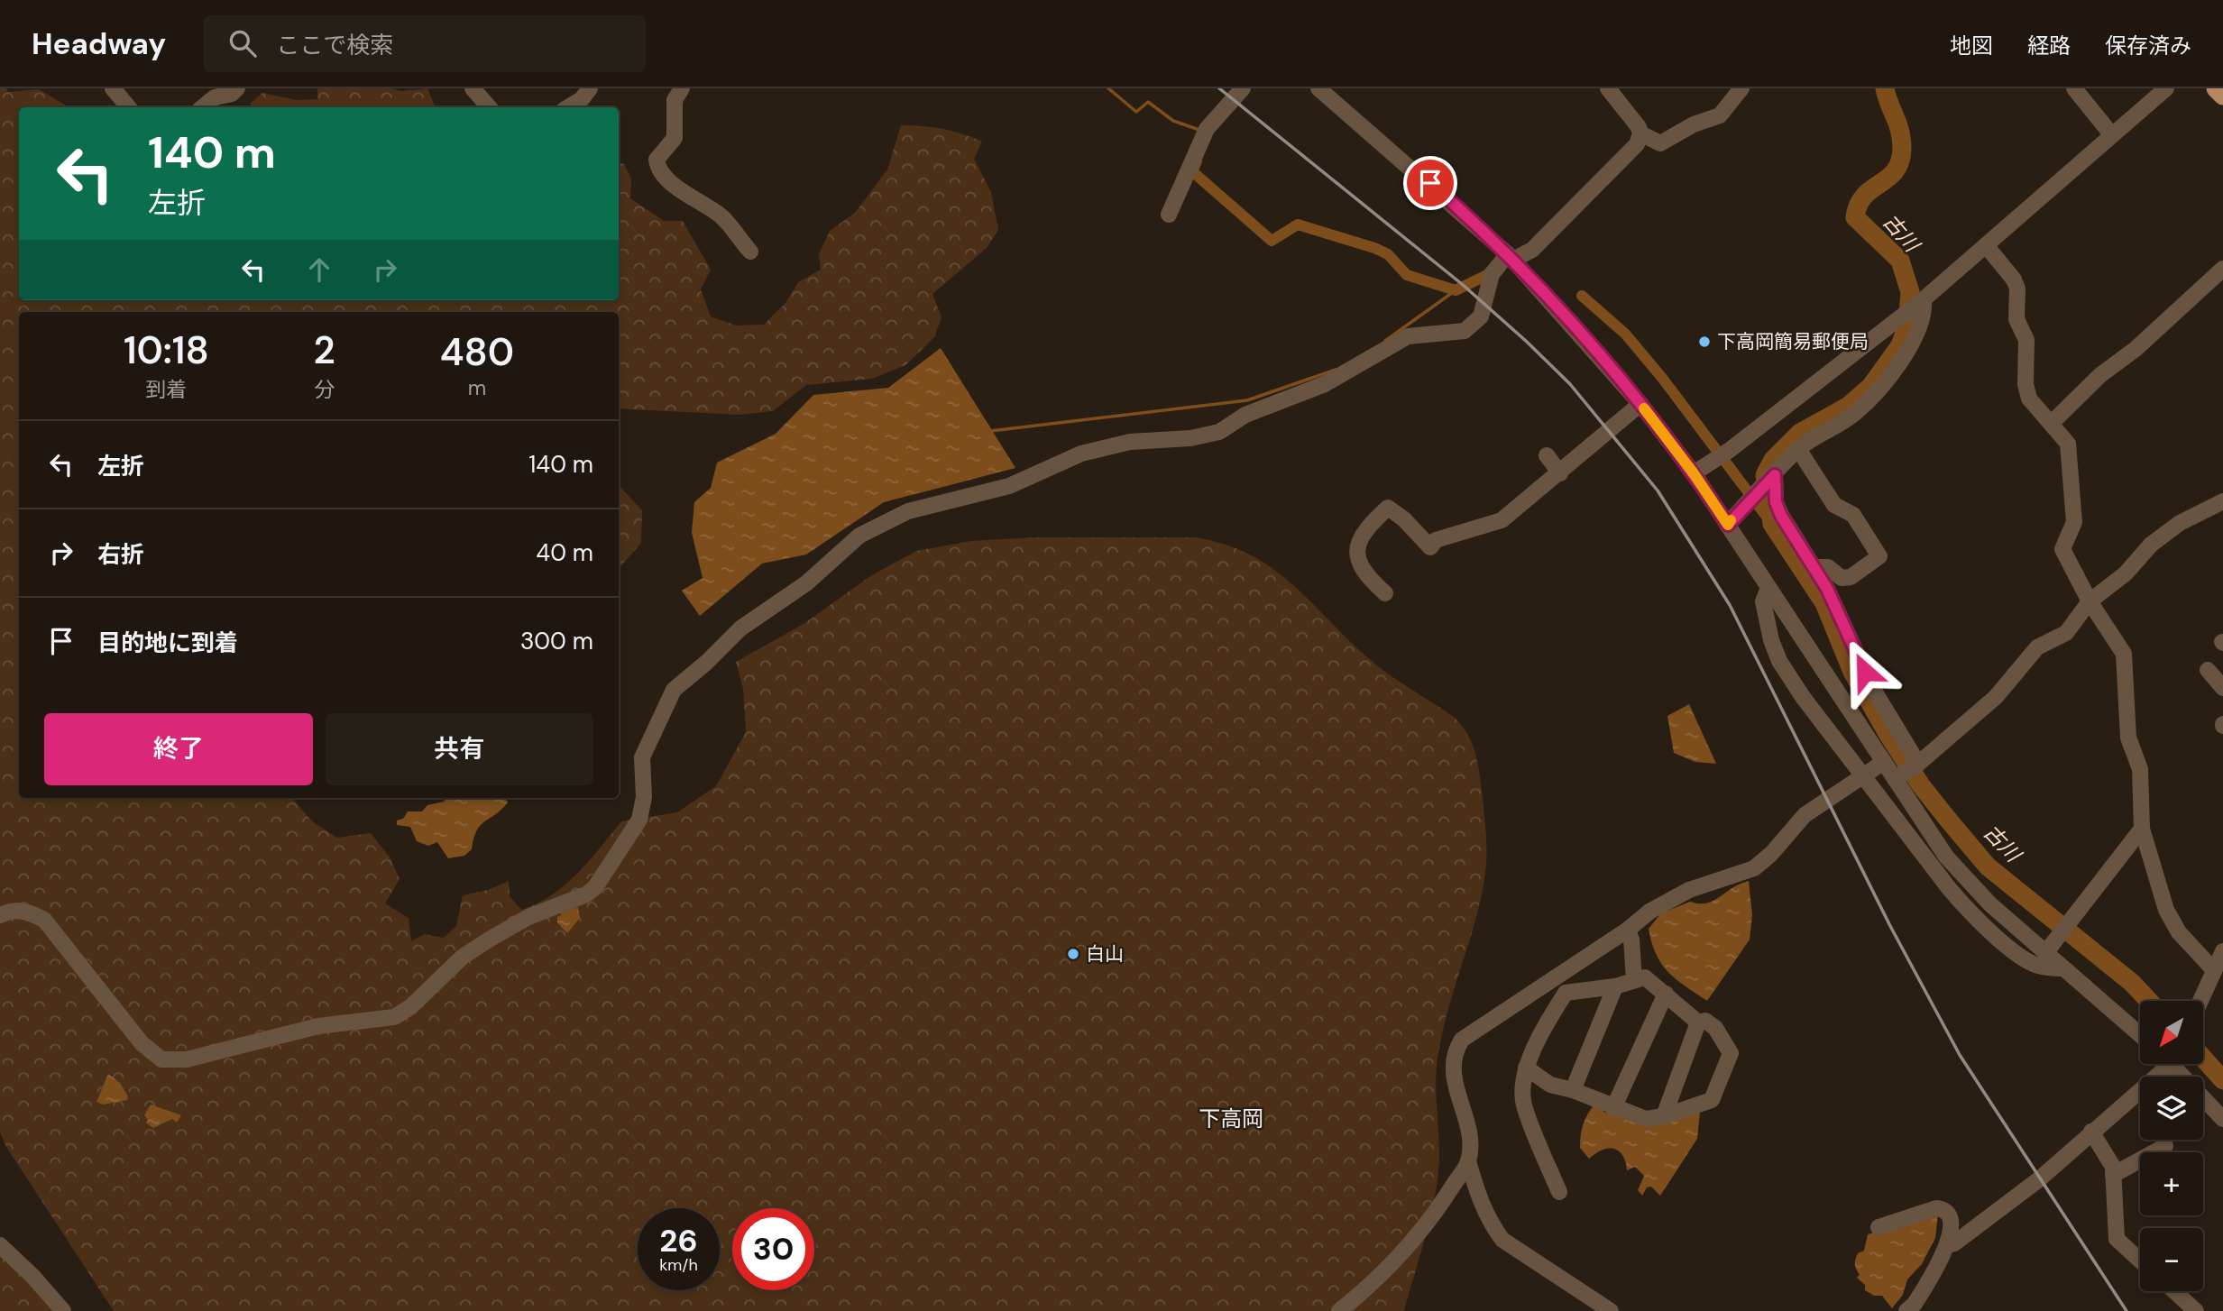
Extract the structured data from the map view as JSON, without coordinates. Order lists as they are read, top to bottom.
{
  "districts": ["下高岡"],
  "water": ["古川"],
  "places": ["下高岡簡易郵便局", "白山"],
  "north": "bottom left",
  "page": {
    "header": "Headway",
    "search": "ここで検索",
    "nav": ["地図", "経路", "保存済み"],
    "turn": ["140 m", "左折"],
    "eta": [
      "10:18",
      "到着",
      "2",
      "分",
      "480",
      "m"
    ],
    "list": [
      {
        "name": "左折",
        "value": "140 m"
      },
      {
        "name": "右折",
        "value": "40 m"
      },
      {
        "name": "目的地に到着",
        "value": "300 m"
      }
    ],
    "buttons": ["終了", "共有"],
    "map_buttons": ["+", "−"],
    "speed": "26 km/h",
    "limit": "30"
  }
}
